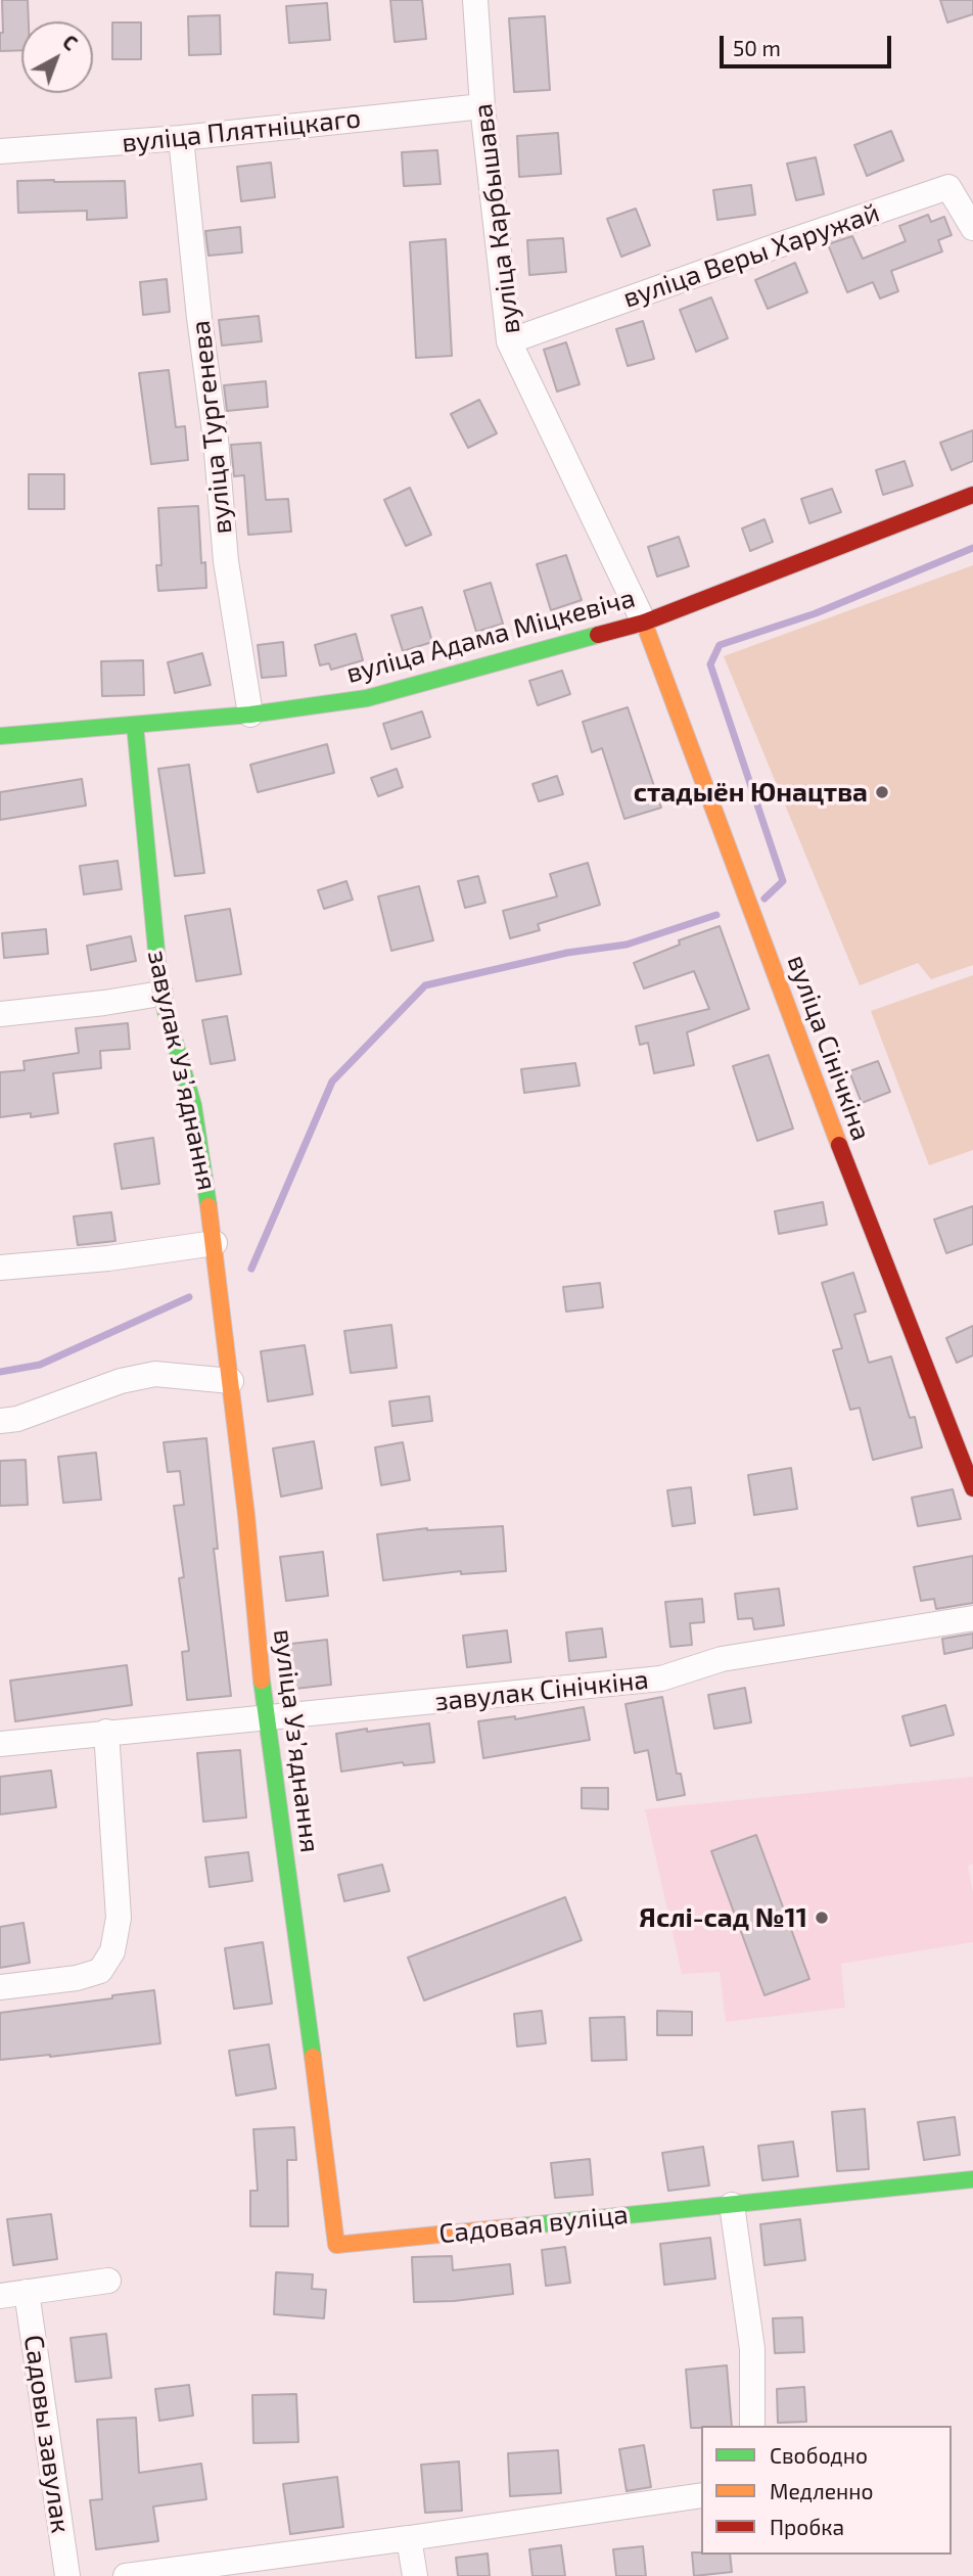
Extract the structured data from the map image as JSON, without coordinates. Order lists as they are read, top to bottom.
{
  "streets": {
    "street": [
      "вуліца Плятніцкаго",
      "вуліца Карбышава",
      "вуліца Веры Харужай",
      "вуліца Тургенева",
      "вуліца Адама Міцкевіча",
      "вуліца Сінічкіна",
      "завулак Узʼяднання",
      "завулак Сінічкіна",
      "вуліца Узʼяднання",
      "Садовая вуліца",
      "Садовы завулак"
    ]
  },
  "crossings": [
    ["вуліца Плятніцкаго", "вуліца Карбышава"],
    ["вуліца Плятніцкаго", "вуліца Тургенева"],
    ["вуліца Карбышава", "вуліца Веры Харужай"],
    ["вуліца Карбышава", "вуліца Адама Міцкевіча"],
    ["вуліца Карбышава", "вуліца Сінічкіна"],
    ["вуліца Тургенева", "вуліца Адама Міцкевіча"],
    ["вуліца Адама Міцкевіча", "вуліца Сінічкіна"],
    ["вуліца Адама Міцкевіча", "завулак Узʼяднання"],
    ["завулак Узʼяднання", "вуліца Узʼяднання"],
    ["завулак Сінічкіна", "вуліца Узʼяднання"],
    ["вуліца Узʼяднання", "Садовая вуліца"]
  ],
  "places": ["стадыён Юнацтва", "Яслі-сад №11"],
  "legend": ["Свободно", "Медленно", "Пробка"],
  "scale_bar": "50 m",
  "north": "top right"
}
